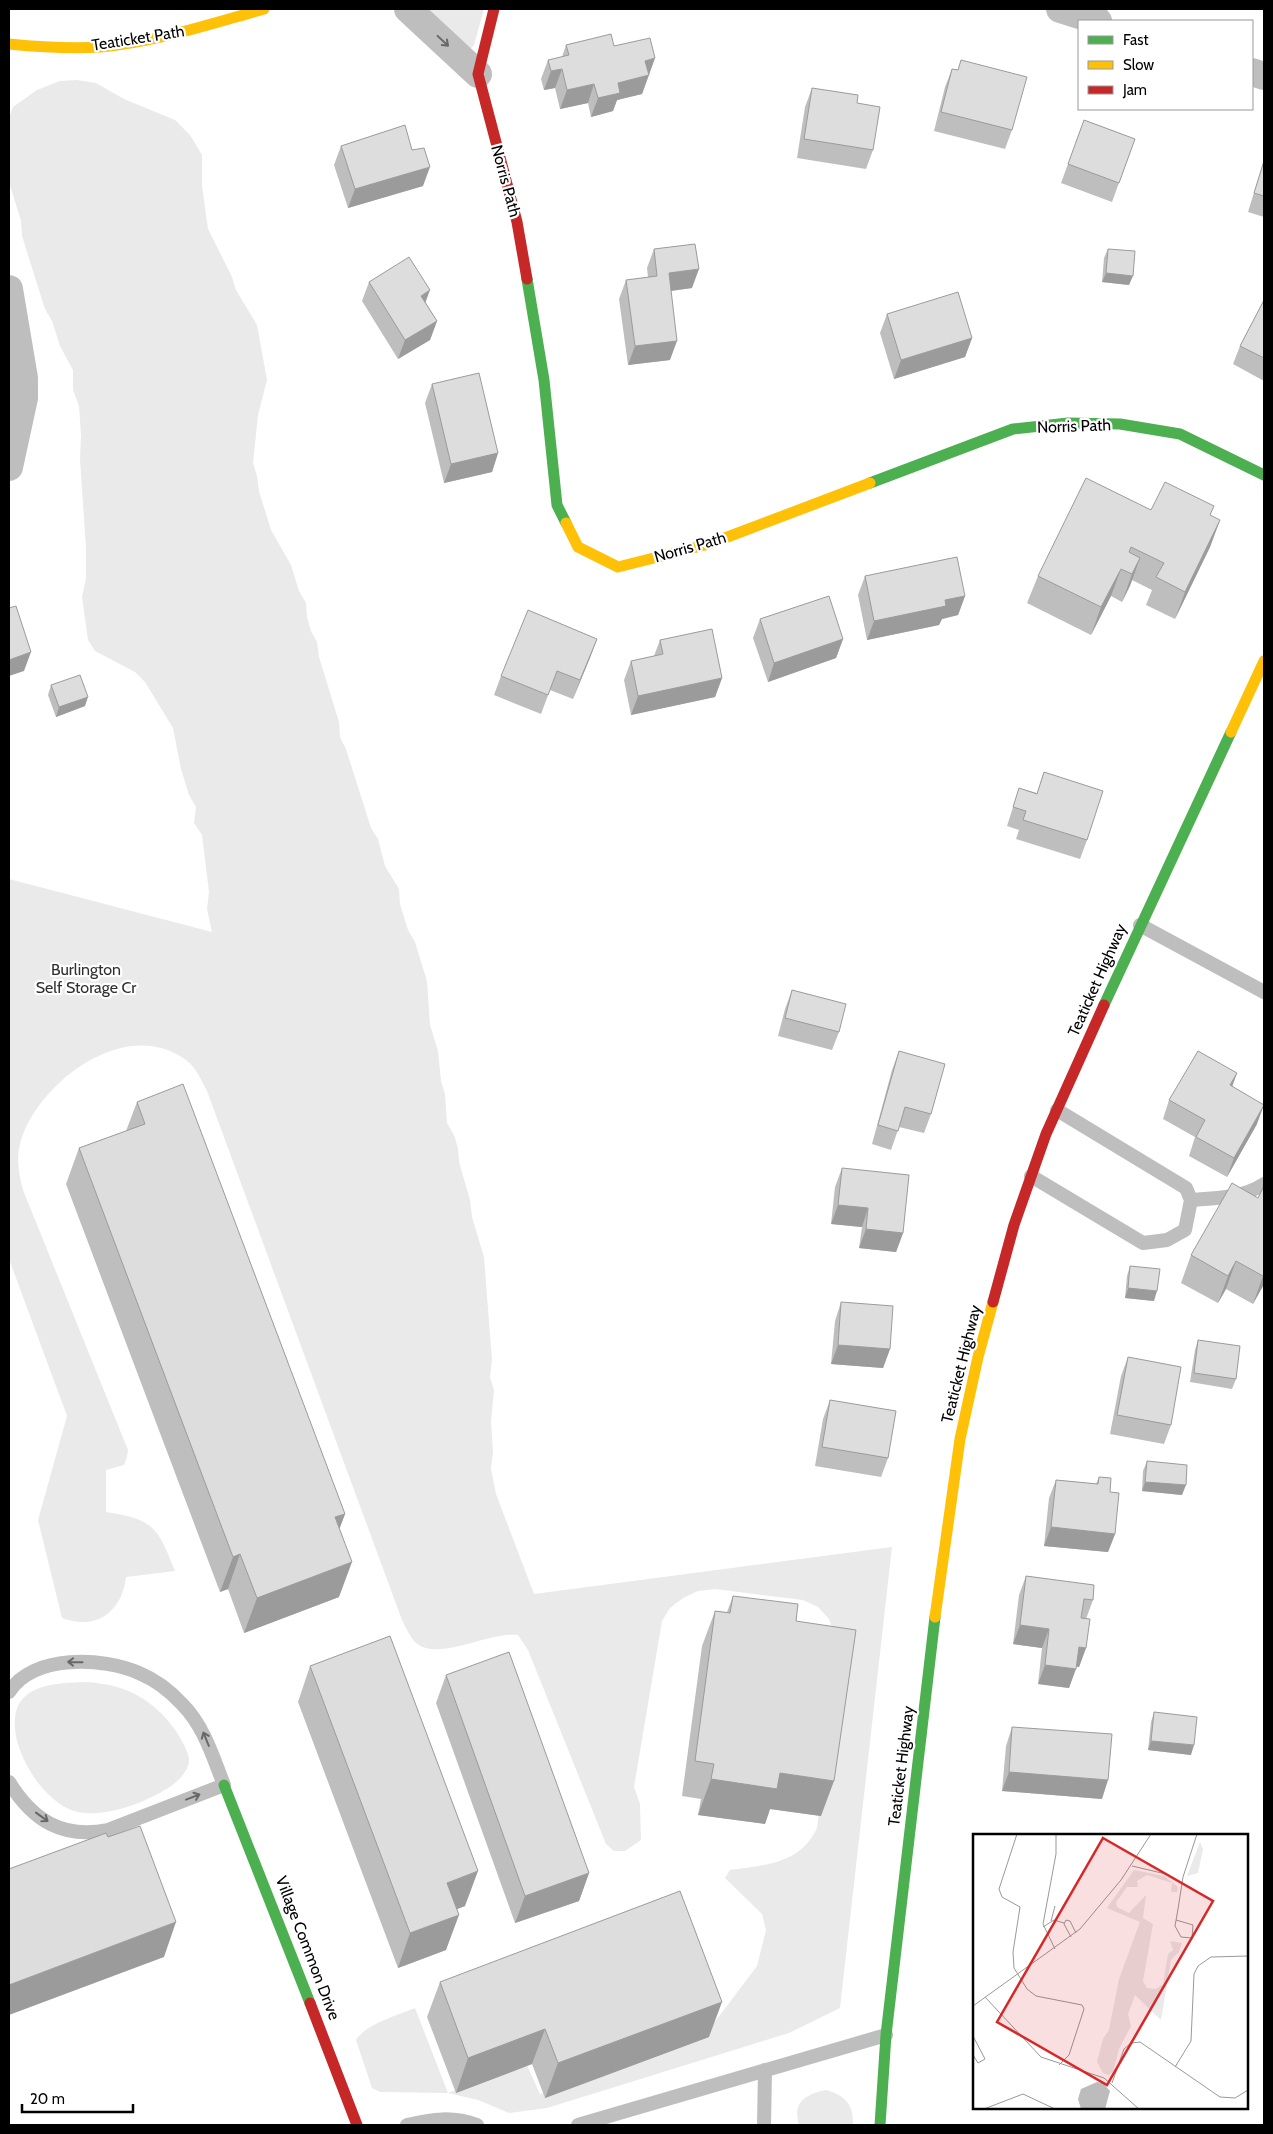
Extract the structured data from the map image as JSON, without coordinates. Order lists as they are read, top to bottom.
{
  "streets": {
    "street": [
      "Teaticket Path",
      "Norris Path",
      "Teaticket Highway",
      "Village Common Drive"
    ]
  },
  "one_way": ["Village Common Drive"],
  "parks": ["Burlington Self Storage Cr"],
  "legend": ["Fast", "Slow", "Jam"],
  "scale_bar": "20 m"
}
